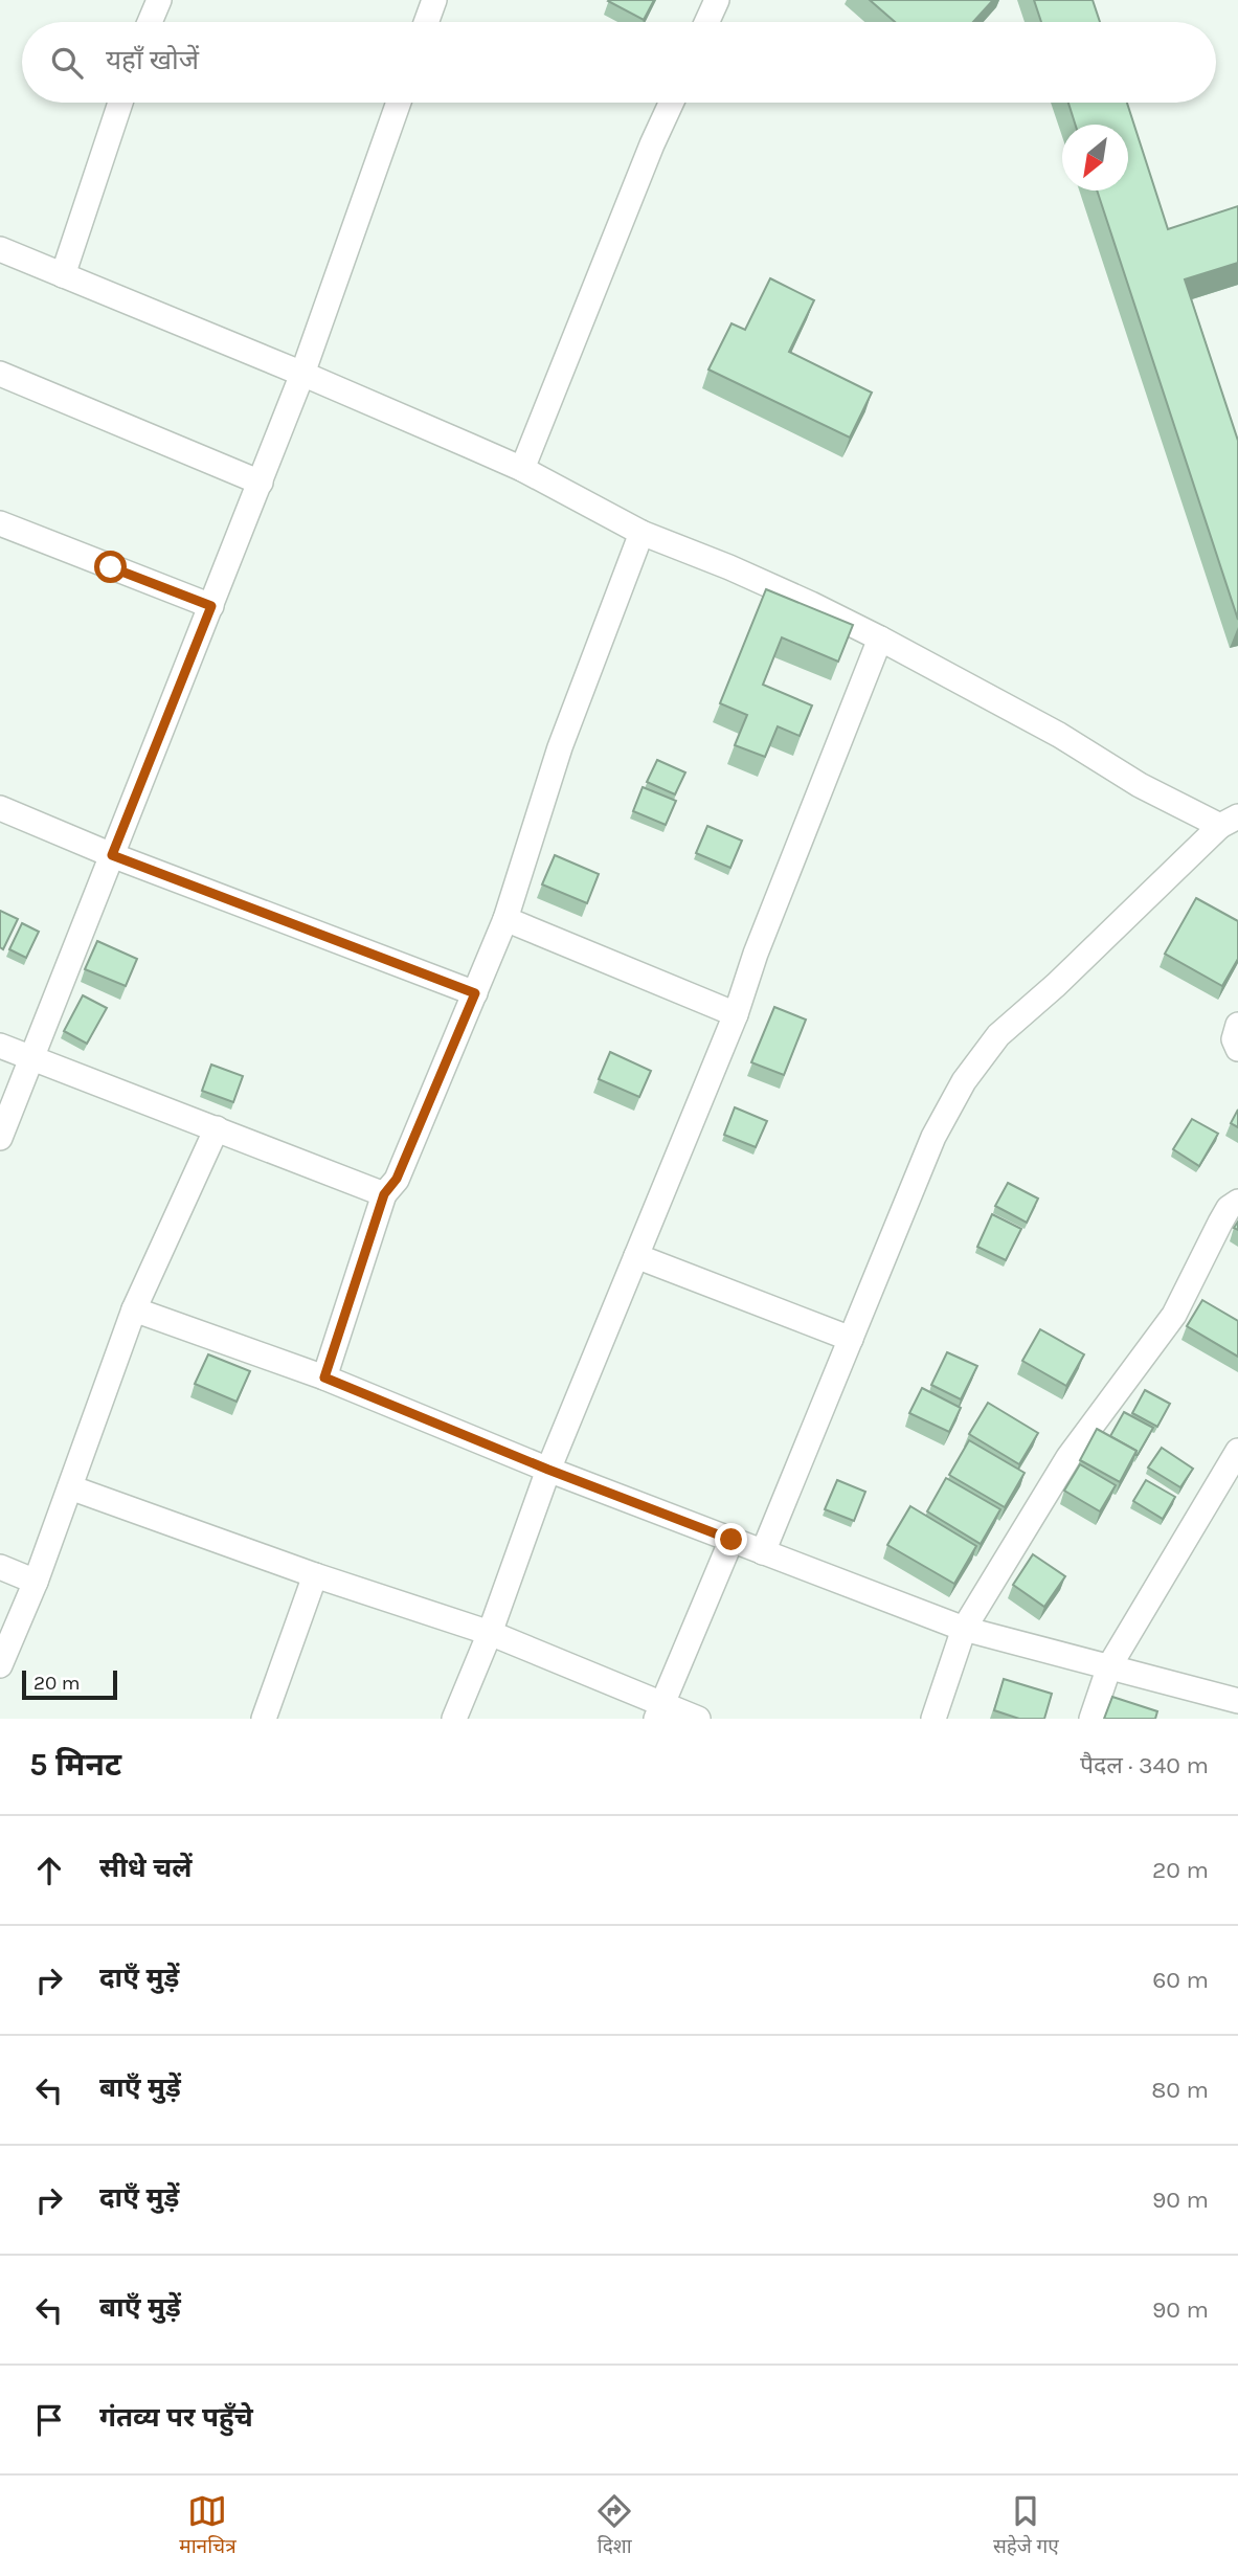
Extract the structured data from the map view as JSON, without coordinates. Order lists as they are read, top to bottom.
{
  "scale_bar": "20 m",
  "north": "bottom left",
  "page": {
    "search": "यहाँ खोजें",
    "scale": "20 m",
    "heading": ["5 मिनट", "पैदल · 340 m"],
    "list": [
      ["सीधे चलें", "20 m"],
      ["दाएँ मुड़ें", "60 m"],
      ["बाएँ मुड़ें", "80 m"],
      ["दाएँ मुड़ें", "90 m"],
      ["बाएँ मुड़ें", "90 m"],
      "गंतव्य पर पहुँचे"
    ],
    "nav": ["मानचित्र", "दिशा", "सहेजे गए"]
  }
}
